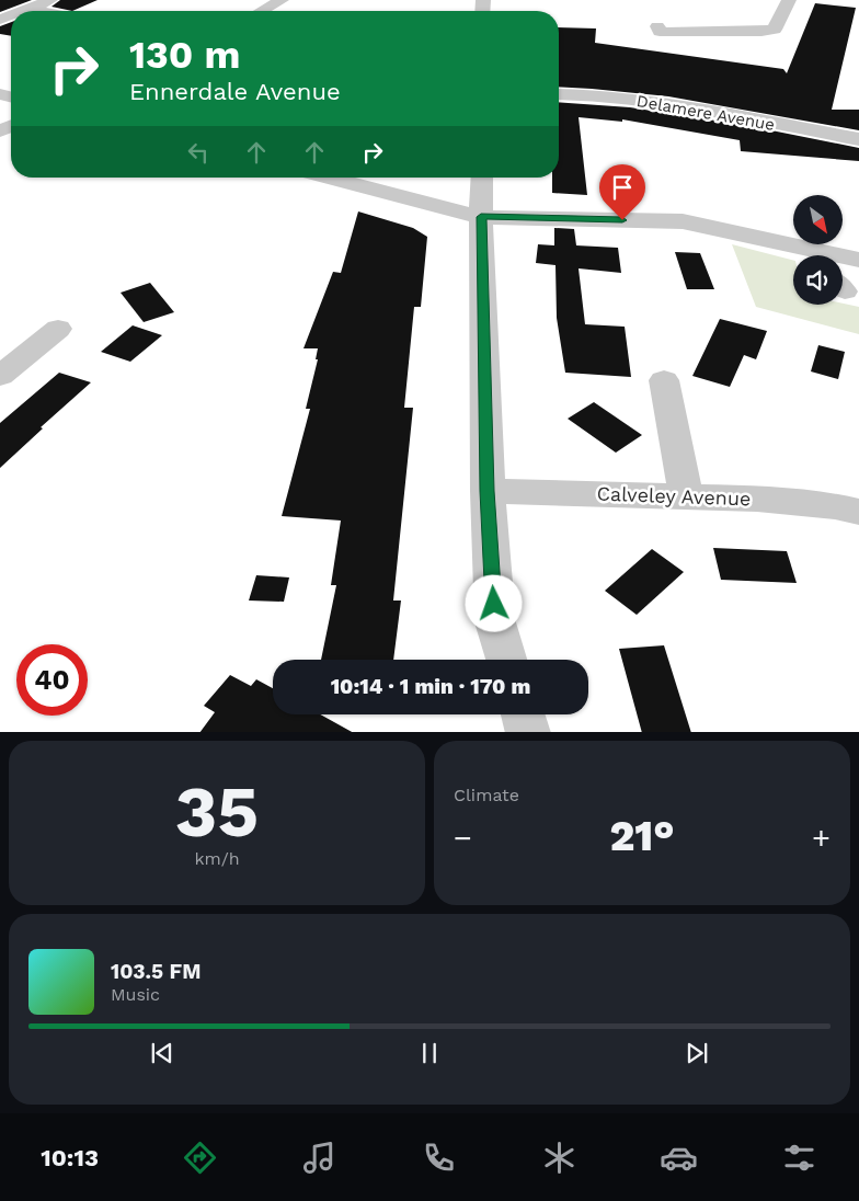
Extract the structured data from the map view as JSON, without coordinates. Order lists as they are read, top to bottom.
{
  "streets": {
    "street": ["Delamere Avenue", "Calveley Avenue"]
  },
  "north": "bottom right",
  "page": {
    "turn": ["130 m", "Ennerdale Avenue"],
    "limit": "40",
    "trip": "10:14 · 1 min · 170 m",
    "tile": [
      ["35", "km/h"],
      "Climate"
    ],
    "heat": ["−", "21°", "+"],
    "song": ["103.5 FM", "Music"],
    "tabs": "10:13"
  }
}
